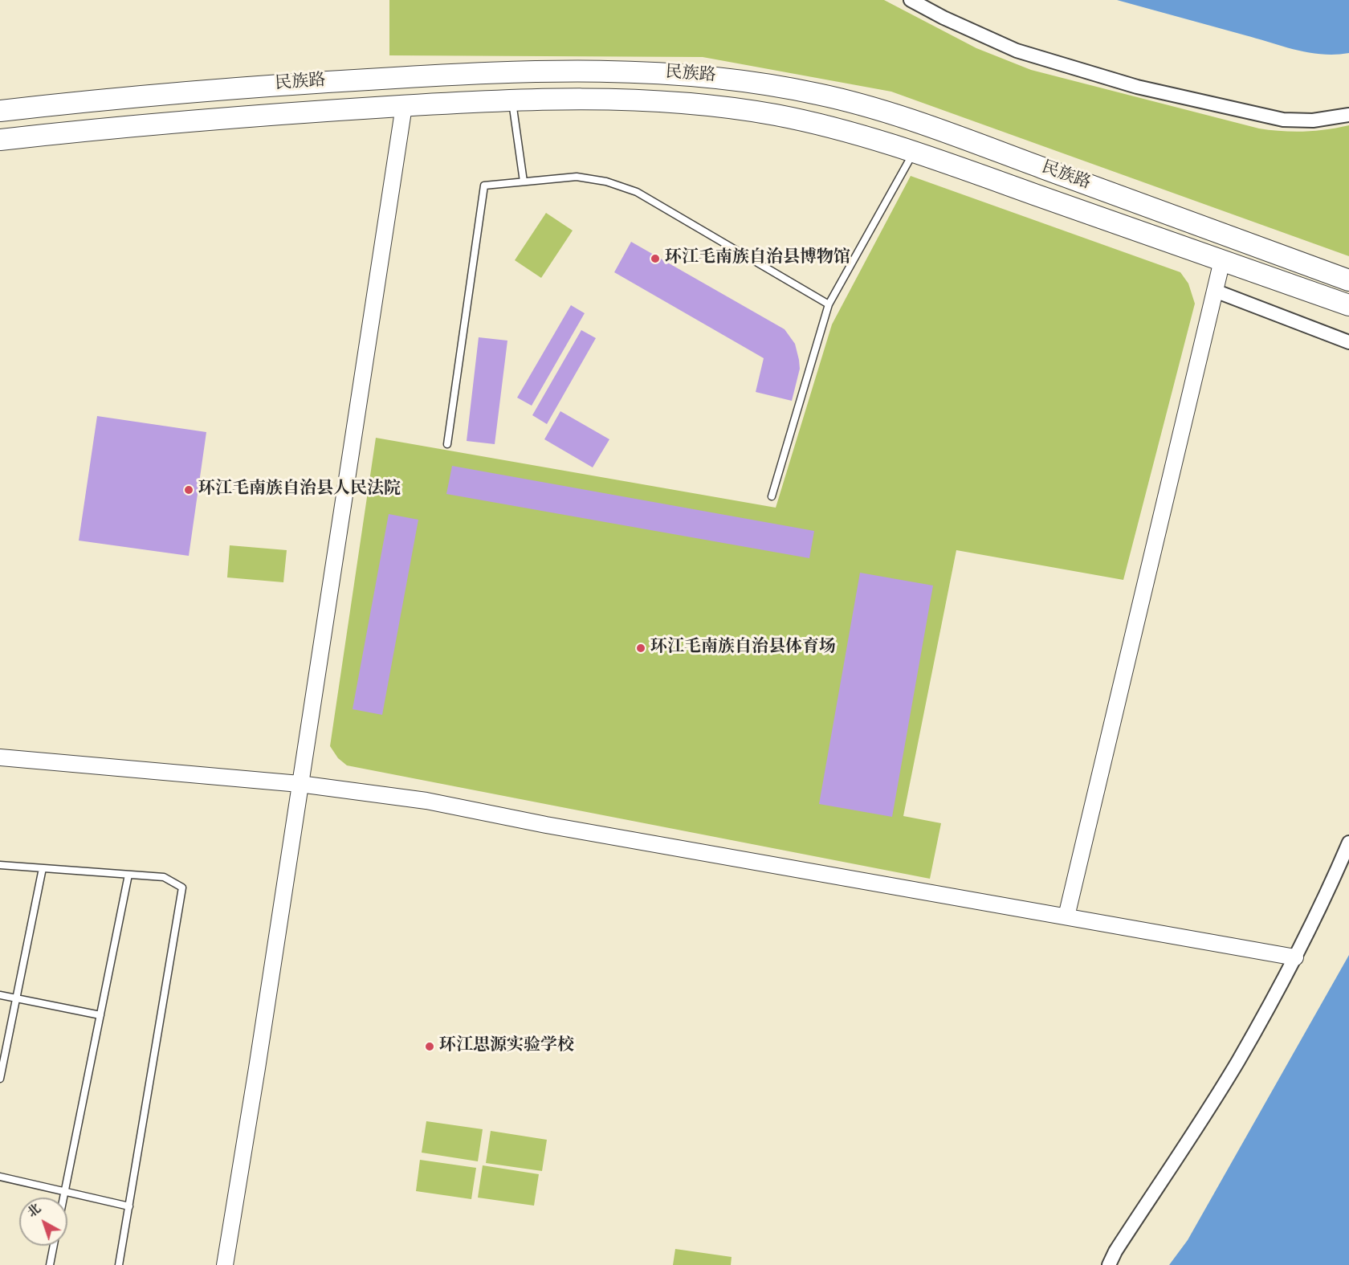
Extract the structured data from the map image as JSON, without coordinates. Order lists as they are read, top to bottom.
{
  "streets": {
    "main road": ["民族路"]
  },
  "places": [
    "环江毛南族自治县博物馆",
    "环江毛南族自治县人民法院",
    "环江毛南族自治县体育场",
    "环江思源实验学校"
  ],
  "north": "top left"
}
